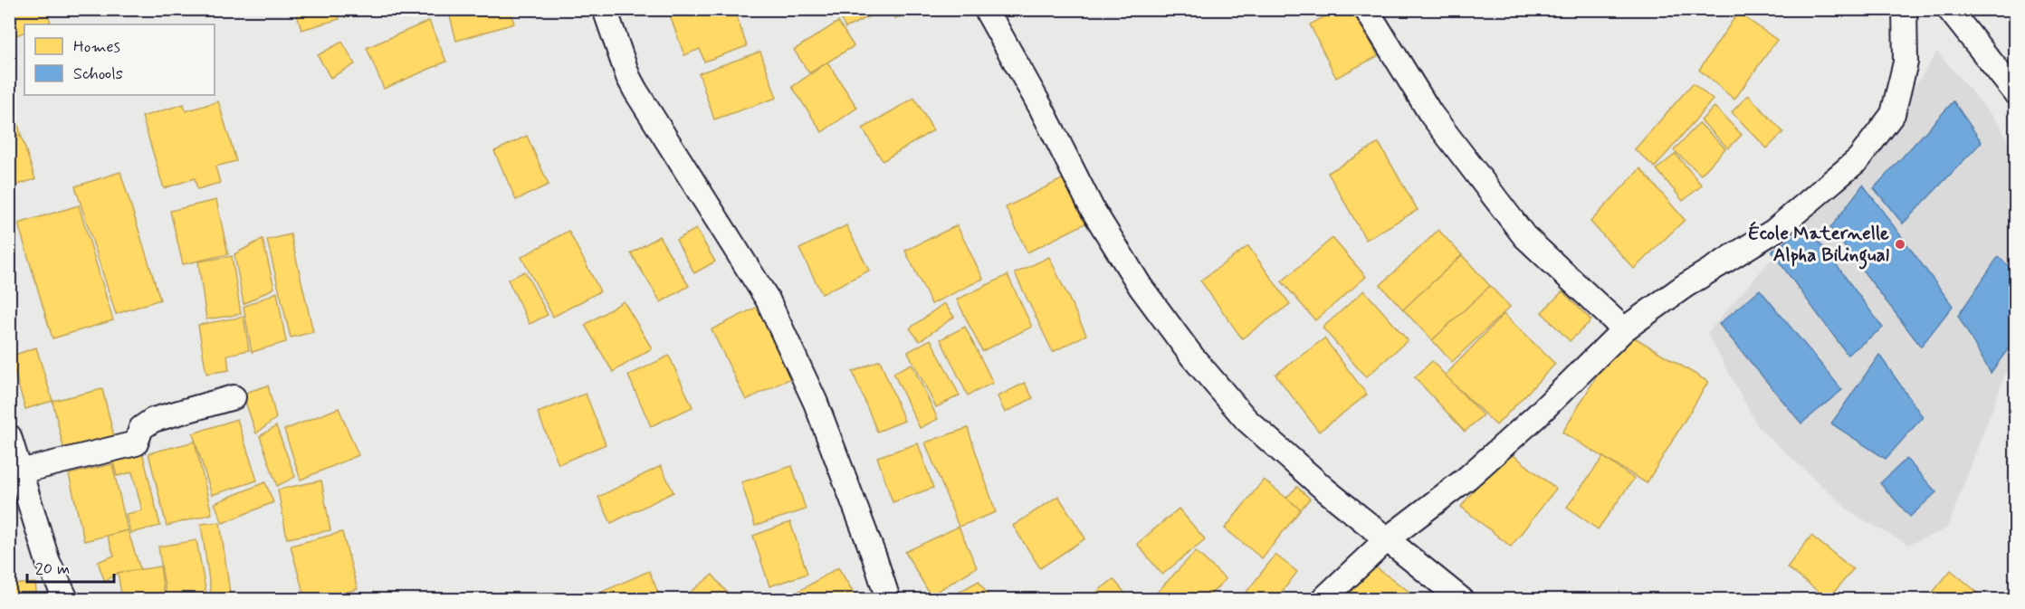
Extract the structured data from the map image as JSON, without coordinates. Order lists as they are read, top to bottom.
{
  "places": ["École Maternelle Alpha Bilingual"],
  "legend": ["Homes", "Schools"],
  "scale_bar": "20 m"
}
